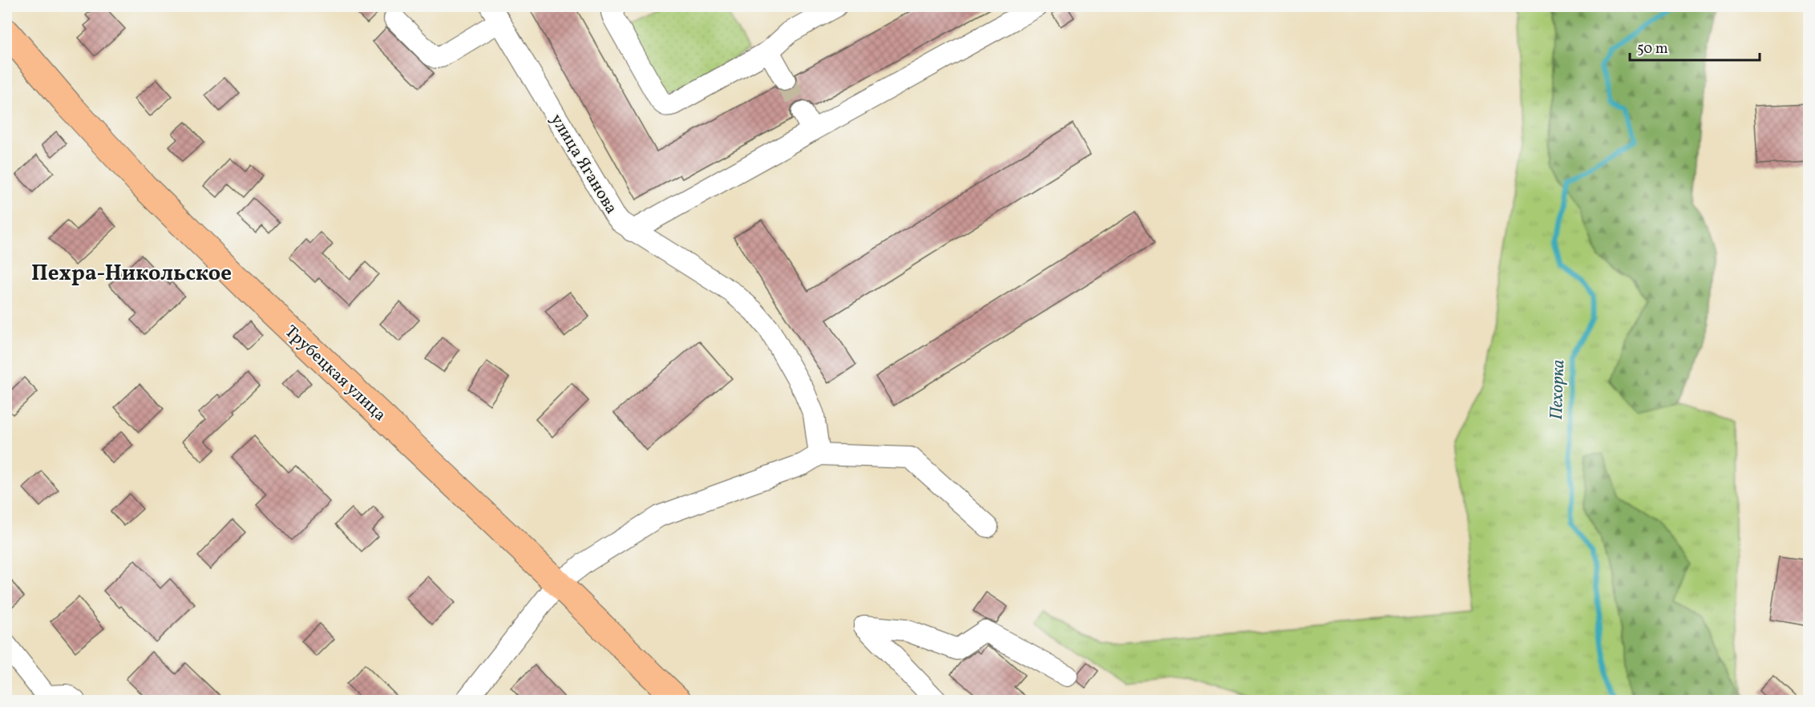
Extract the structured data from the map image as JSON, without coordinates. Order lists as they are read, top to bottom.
{
  "streets": {
    "main road": ["Трубецкая улица"],
    "street": ["улица Яганова"]
  },
  "districts": ["Пехра-Никольское"],
  "water": ["Пехорка"],
  "scale_bar": "50 m"
}
